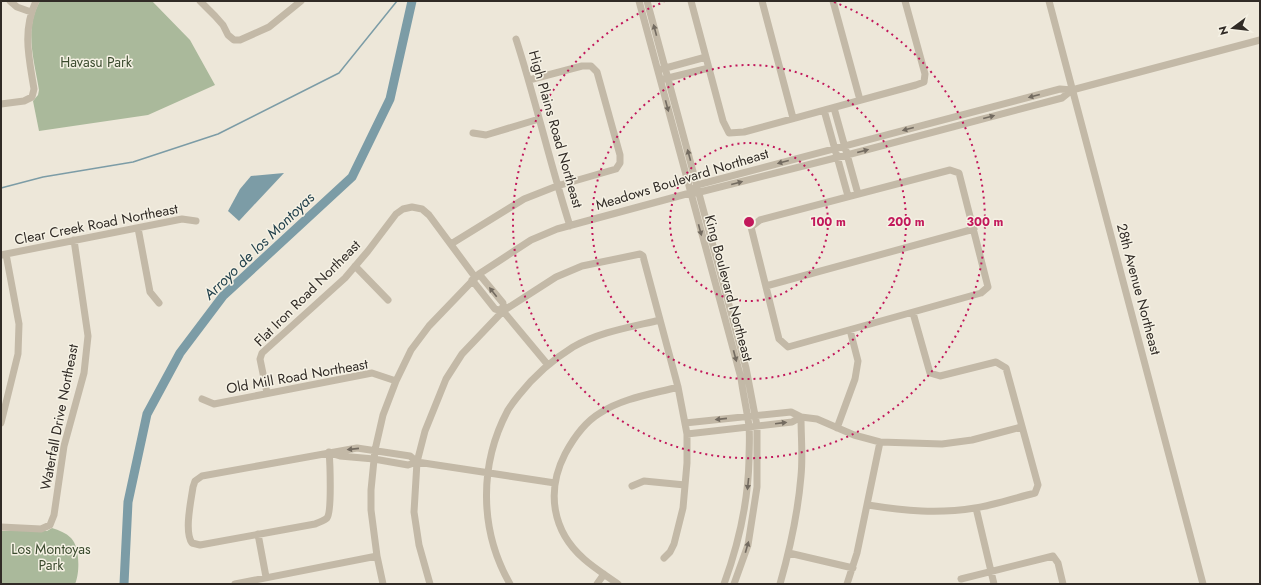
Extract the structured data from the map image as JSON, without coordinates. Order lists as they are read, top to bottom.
{
  "streets": {
    "street": [
      "High Plains Road Northeast",
      "Meadows Boulevard Northeast",
      "Clear Creek Road Northeast",
      "King Boulevard Northeast",
      "28th Avenue Northeast",
      "Flat Iron Road Northeast",
      "Old Mill Road Northeast",
      "Waterfall Drive Northeast"
    ]
  },
  "crossings": [
    ["High Plains Road Northeast", "Meadows Boulevard Northeast"],
    ["Meadows Boulevard Northeast", "King Boulevard Northeast"],
    ["Meadows Boulevard Northeast", "28th Avenue Northeast"],
    ["Meadows Boulevard Northeast", "Flat Iron Road Northeast"],
    ["Meadows Boulevard Northeast", "Old Mill Road Northeast"],
    ["Clear Creek Road Northeast", "Waterfall Drive Northeast"],
    ["Flat Iron Road Northeast", "Old Mill Road Northeast"]
  ],
  "water": ["Arroyo de los Montoyas"],
  "parks": ["Havasu Park", "Los Montoyas Park"],
  "north": "left",
  "rings": ["100 m", "200 m", "300 m"]
}
